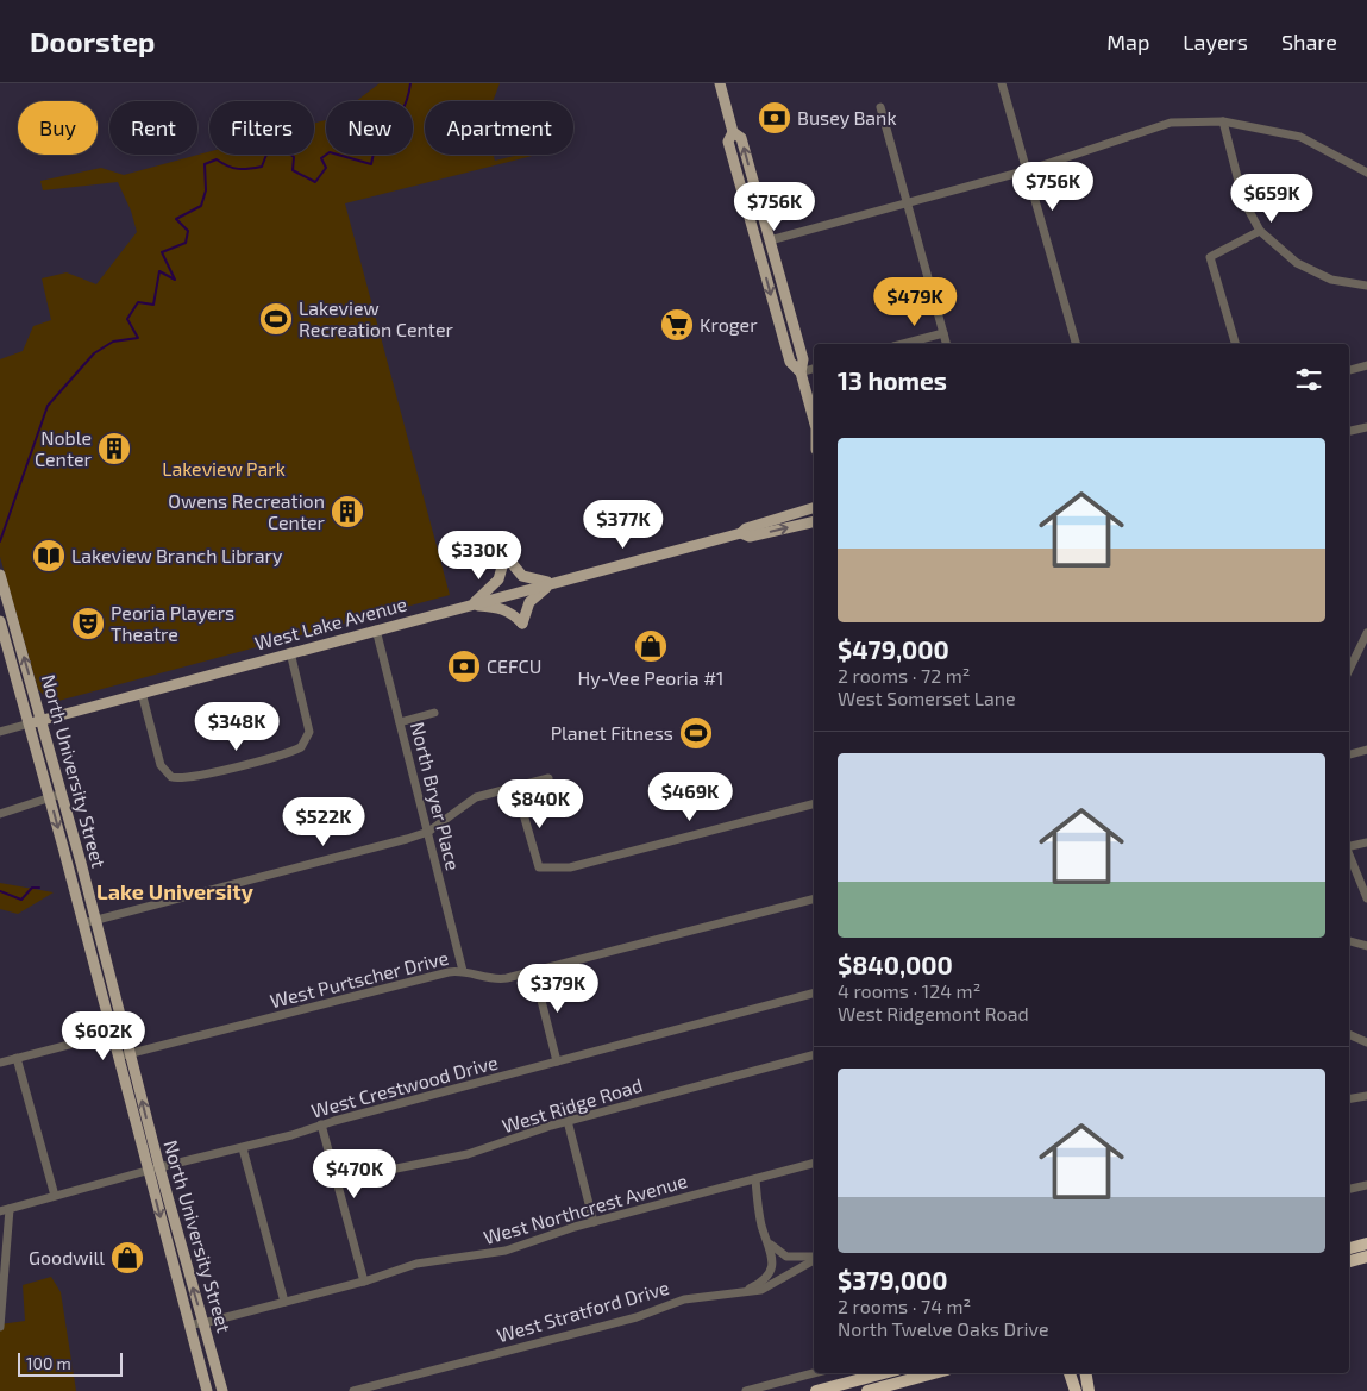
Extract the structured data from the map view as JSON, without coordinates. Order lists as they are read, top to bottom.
{
  "streets": {
    "main road": ["West Lake Avenue", "North University Street"],
    "street": [
      "North Bryer Place",
      "West Purtscher Drive",
      "West Crestwood Drive",
      "West Ridge Road",
      "West Northcrest Avenue",
      "West Stratford Drive"
    ]
  },
  "crossings": [
    ["West Lake Avenue", "North University Street"],
    ["West Lake Avenue", "North Bryer Place"],
    ["North University Street", "West Purtscher Drive"],
    ["North University Street", "West Crestwood Drive"],
    ["North University Street", "West Northcrest Avenue"],
    ["North Bryer Place", "West Purtscher Drive"]
  ],
  "districts": ["Lake University"],
  "parks": ["Lakeview Park"],
  "places": {
    "bank": ["Busey Bank", "CEFCU"],
    "sports": ["Lakeview Recreation Center", "Planet Fitness"],
    "supermarket": ["Kroger"],
    "building": ["Noble Center", "Owens Recreation Center"],
    "library": ["Lakeview Branch Library"],
    "theatre": ["Peoria Players Theatre"],
    "shop": ["Hy-Vee Peoria #1", "Goodwill"]
  },
  "scale_bar": "100 m",
  "page": {
    "header": "Doorstep",
    "nav": ["Map", "Layers", "Share"],
    "chip": [
      "Buy",
      "Rent",
      "Filters",
      "New",
      "Apartment"
    ],
    "price": [
      "$756K",
      "$659K",
      "$756K",
      "$479K",
      "$377K",
      "$330K",
      "$348K",
      "$469K",
      "$840K",
      "$522K",
      "$379K",
      "$602K",
      "$470K"
    ],
    "heading": "13 homes",
    "list": [
      {
        "name": "$479,000",
        "note": "2 rooms · 72 m² · West Somerset Lane"
      },
      {
        "name": "$840,000",
        "note": "4 rooms · 124 m² · West Ridgemont Road"
      },
      {
        "name": "$379,000",
        "note": "2 rooms · 74 m² · North Twelve Oaks Drive"
      }
    ],
    "scale": "100 m"
  }
}
